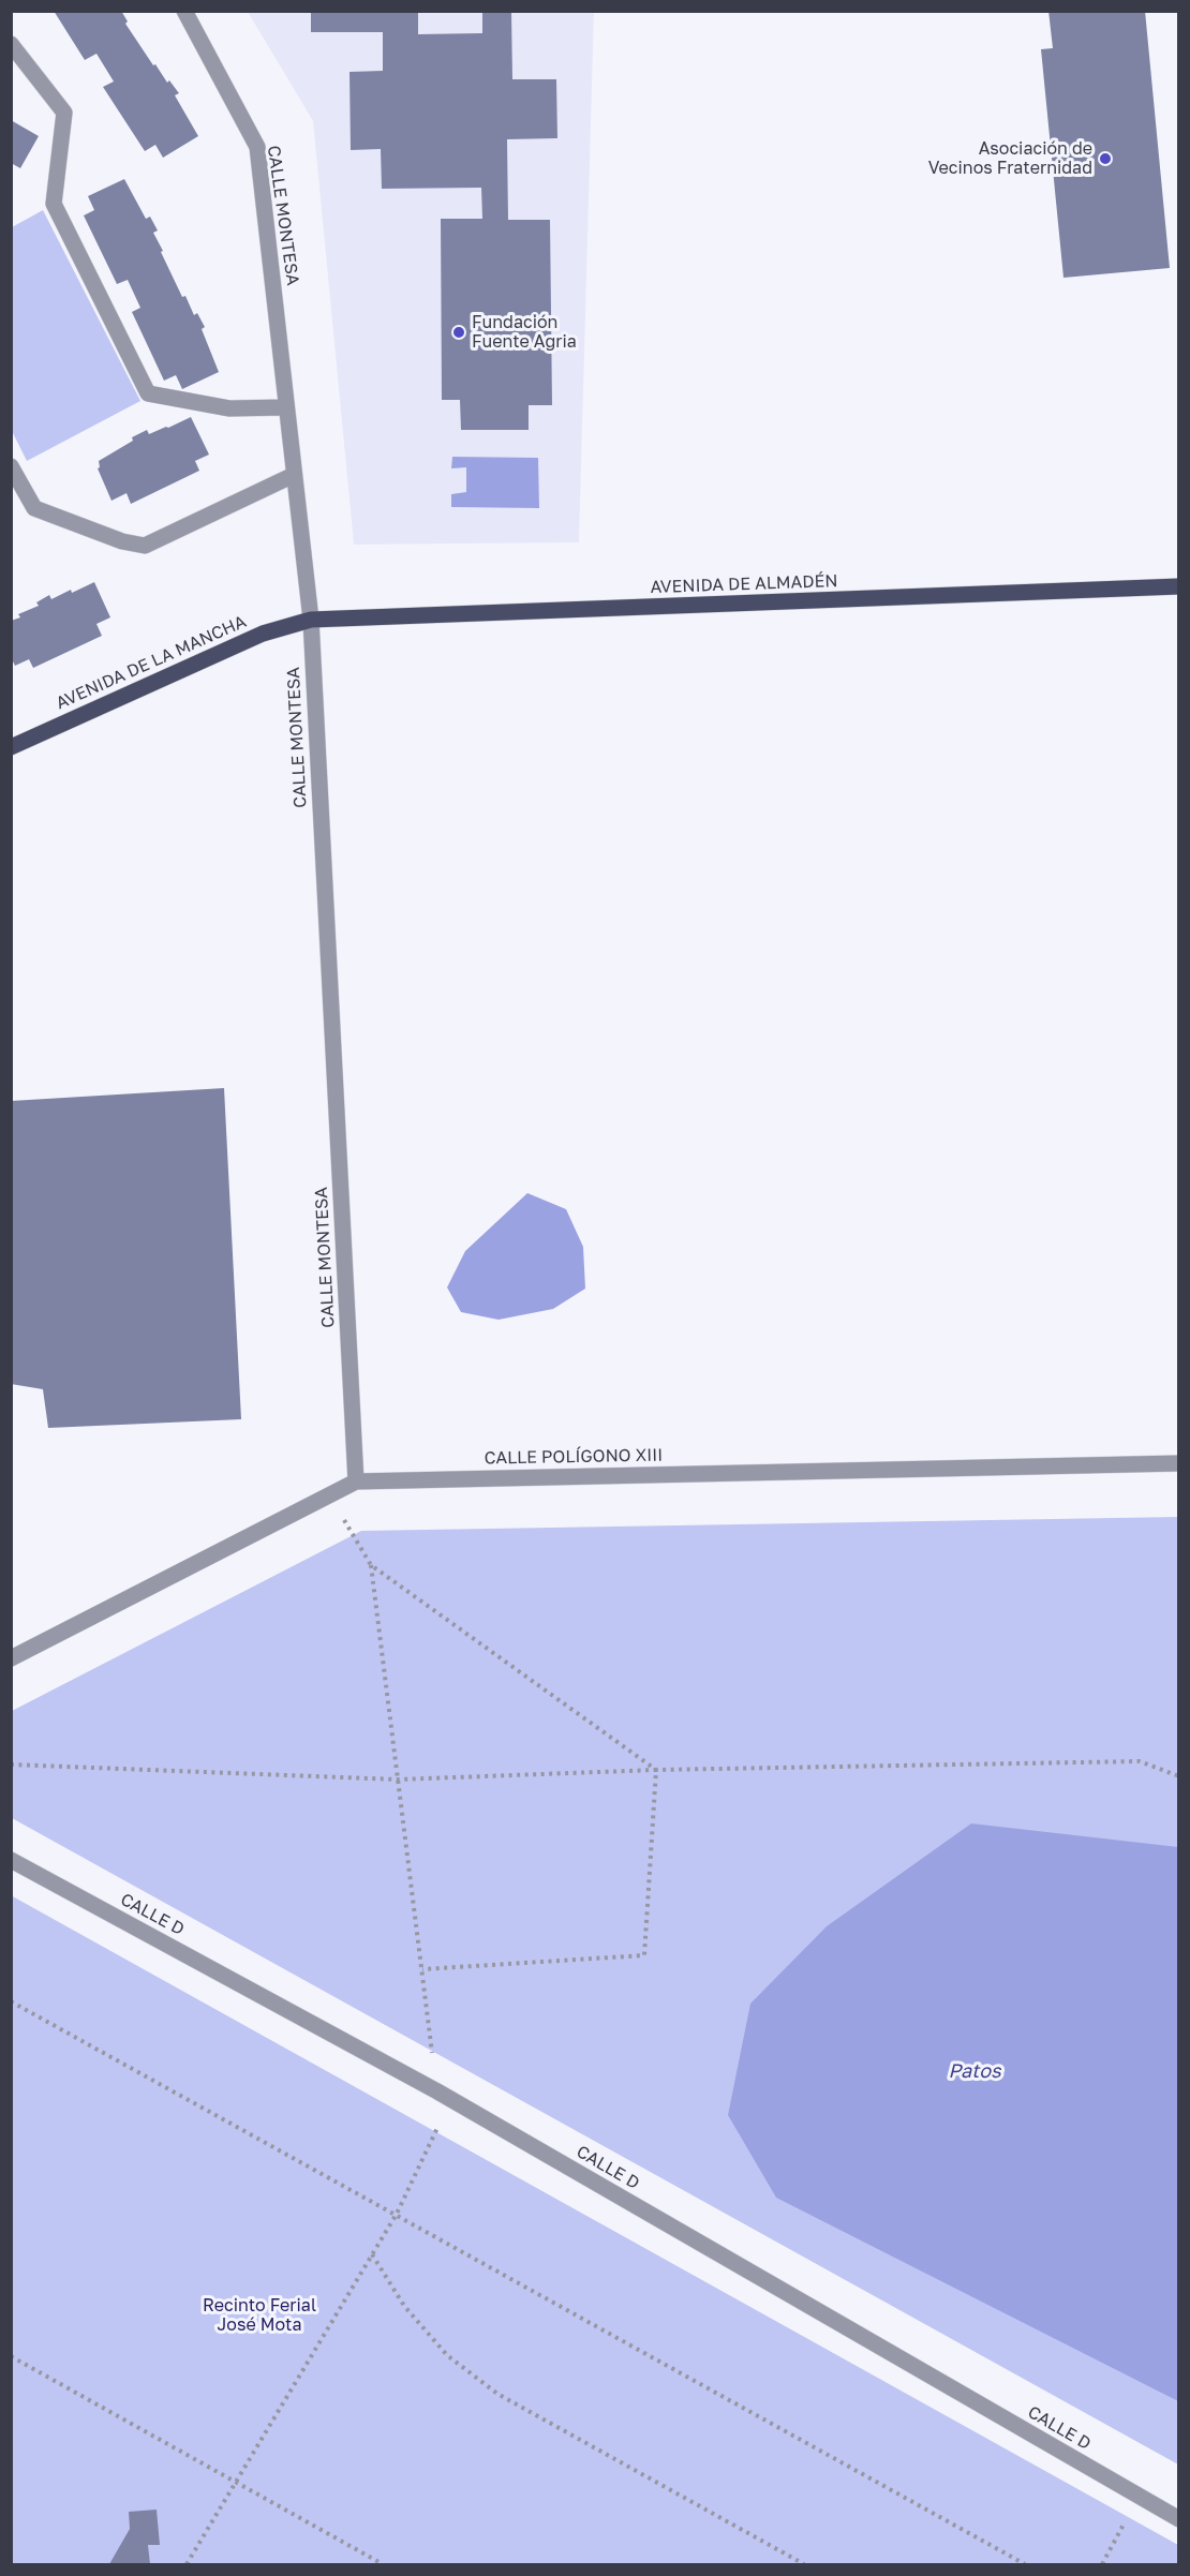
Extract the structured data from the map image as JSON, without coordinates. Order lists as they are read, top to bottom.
{
  "streets": {
    "main road": ["AVENIDA DE ALMADÉN", "AVENIDA DE LA MANCHA"],
    "street": ["CALLE MONTESA", "CALLE POLÍGONO XIII", "CALLE D"]
  },
  "crossings": [
    ["CALLE MONTESA", "AVENIDA DE ALMADÉN"],
    ["CALLE MONTESA", "AVENIDA DE LA MANCHA"],
    ["CALLE MONTESA", "CALLE POLÍGONO XIII"],
    ["AVENIDA DE ALMADÉN", "AVENIDA DE LA MANCHA"]
  ],
  "water": ["Patos"],
  "parks": ["Recinto Ferial José Mota"],
  "places": ["Asociación de Vecinos Fraternidad", "Fundación Fuente Agria"]
}
